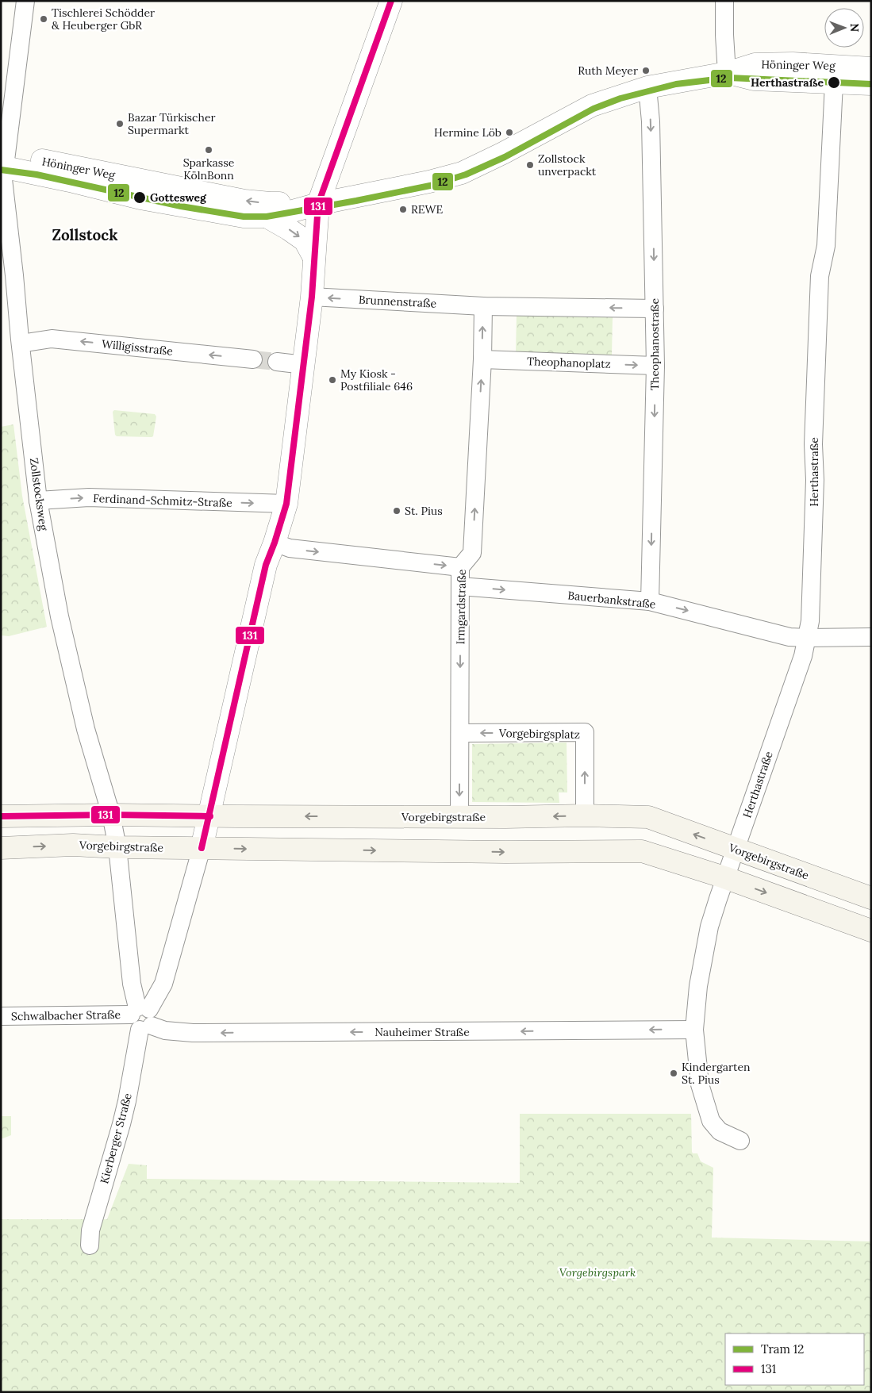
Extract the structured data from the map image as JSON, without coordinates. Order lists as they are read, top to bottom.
{
  "streets": {
    "main road": ["Vorgebirgstraße"],
    "street": [
      "Höninger Weg",
      "Brunnenstraße",
      "Theophanostraße",
      "Willigisstraße",
      "Theophanoplatz",
      "Herthastraße",
      "Zollstocksweg",
      "Ferdinand-Schmitz-Straße",
      "Bauerbankstraße",
      "Irmgardstraße",
      "Vorgebirgsplatz",
      "Schwalbacher Straße",
      "Nauheimer Straße",
      "Kierberger Straße"
    ]
  },
  "crossings": [
    ["Höninger Weg", "Theophanostraße"],
    ["Höninger Weg", "Herthastraße"],
    ["Höninger Weg", "Zollstocksweg"],
    ["Brunnenstraße", "Irmgardstraße"],
    ["Theophanostraße", "Theophanoplatz"],
    ["Theophanostraße", "Bauerbankstraße"],
    ["Willigisstraße", "Zollstocksweg"],
    ["Theophanoplatz", "Irmgardstraße"],
    ["Herthastraße", "Bauerbankstraße"],
    ["Herthastraße", "Vorgebirgstraße"],
    ["Herthastraße", "Nauheimer Straße"],
    ["Zollstocksweg", "Ferdinand-Schmitz-Straße"],
    ["Zollstocksweg", "Vorgebirgstraße"],
    ["Zollstocksweg", "Kierberger Straße"],
    ["Bauerbankstraße", "Irmgardstraße"],
    ["Irmgardstraße", "Vorgebirgsplatz"],
    ["Irmgardstraße", "Vorgebirgstraße"],
    ["Vorgebirgsplatz", "Vorgebirgstraße"],
    ["Vorgebirgstraße", "Kierberger Straße"],
    ["Schwalbacher Straße", "Nauheimer Straße"],
    ["Schwalbacher Straße", "Kierberger Straße"],
    ["Nauheimer Straße", "Kierberger Straße"]
  ],
  "one_way": [
    "Brunnenstraße",
    "Theophanostraße",
    "Willigisstraße",
    "Ferdinand-Schmitz-Straße",
    "Bauerbankstraße",
    "Nauheimer Straße"
  ],
  "districts": ["Zollstock"],
  "parks": ["Vorgebirgspark"],
  "places": [
    "Tischlerei Schödder & Heuberger GbR",
    "Ruth Meyer",
    "Herthastraße",
    "Bazar Türkischer Supermarkt",
    "Hermine Löb",
    "Sparkasse KölnBonn",
    "Zollstock unverpackt",
    "Gottesweg",
    "REWE",
    "My Kiosk - Postfiliale 646",
    "St. Pius",
    "Kindergarten St. Pius"
  ],
  "lines": ["transit line 131", "tram line 12"],
  "legend": ["Tram 12", "131"],
  "north": "right"
}
